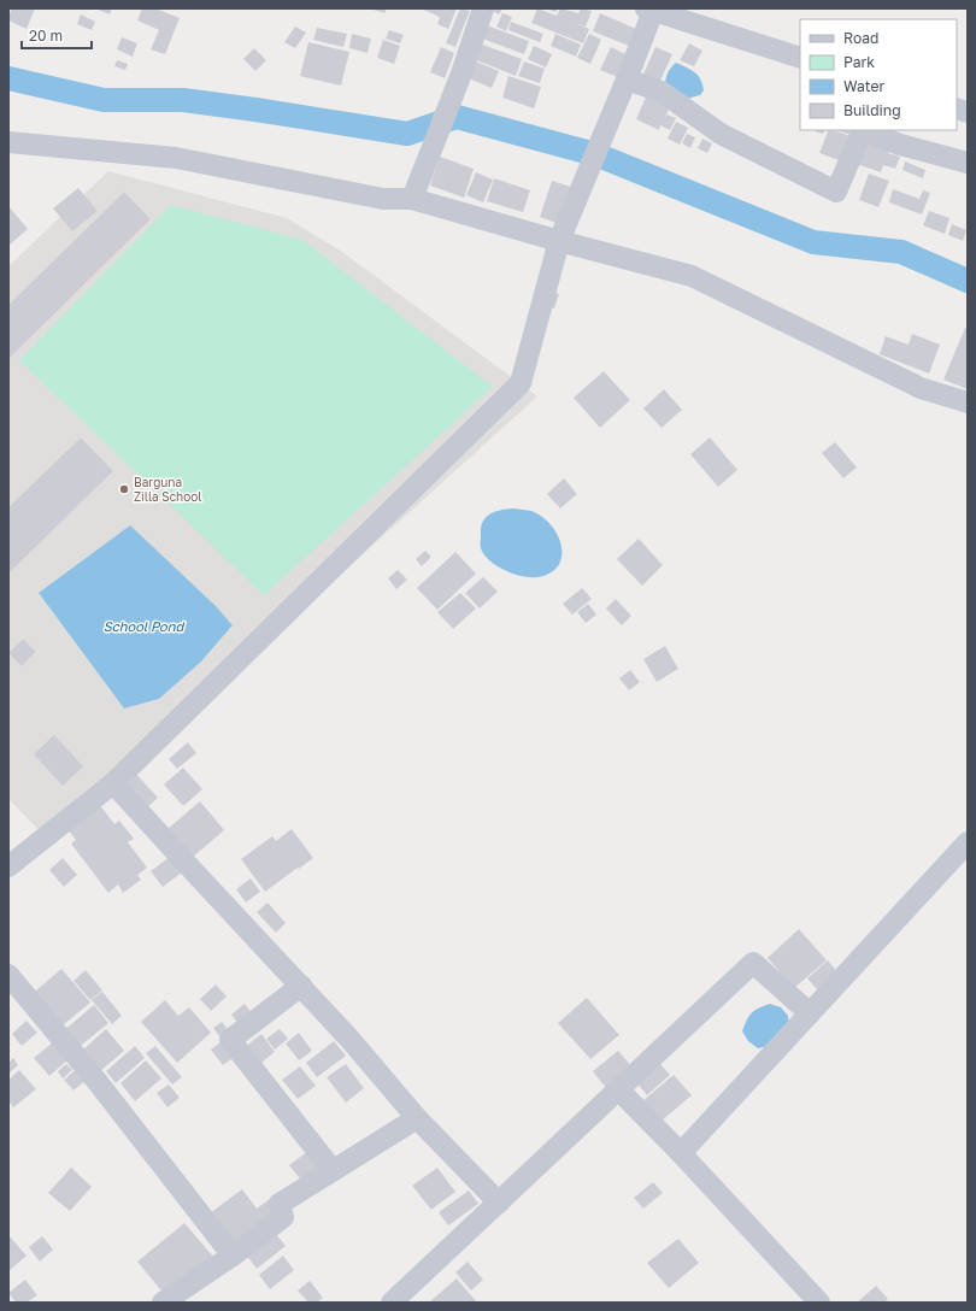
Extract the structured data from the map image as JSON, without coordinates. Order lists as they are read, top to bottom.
{
  "water": ["School Pond"],
  "places": ["Barguna Zilla School"],
  "legend": [
    "Road",
    "Park",
    "Water",
    "Building"
  ],
  "scale_bar": "20 m"
}
